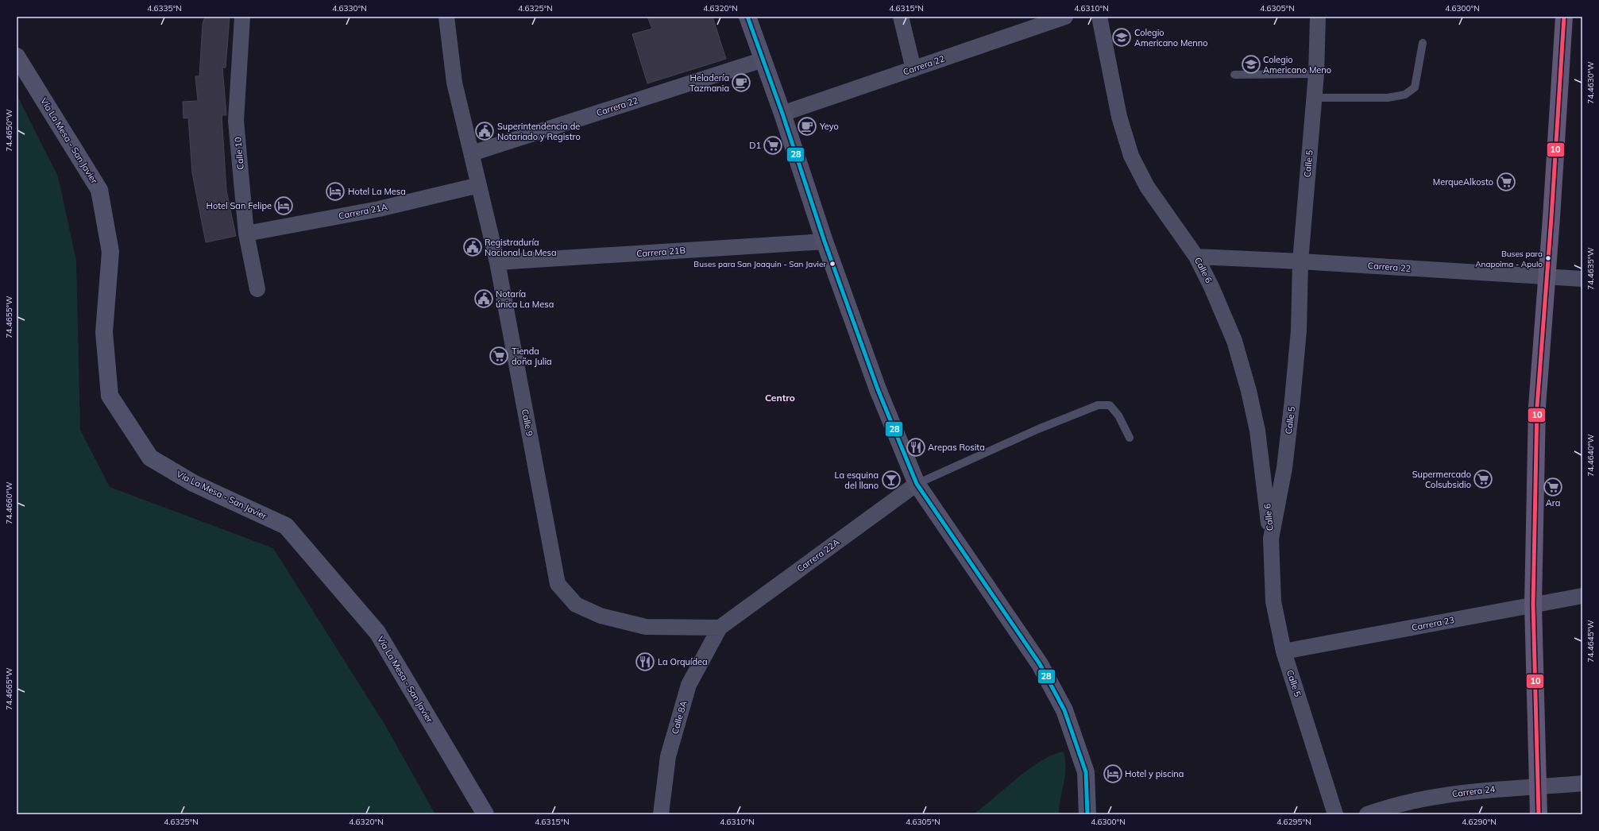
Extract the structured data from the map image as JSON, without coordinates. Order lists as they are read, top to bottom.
{
  "streets": {
    "street": [
      "Carrera 22",
      "Vía La Mesa - San Javier",
      "Calle 10",
      "Calle 5",
      "Carrera 21A",
      "Carrera 21B",
      "Calle 6",
      "Calle 9",
      "Carrera 22A",
      "Carrera 23",
      "Calle 8A",
      "Carrera 24"
    ]
  },
  "crossings": [
    ["Carrera 22", "Calle 5"],
    ["Carrera 22", "Calle 6"],
    ["Carrera 22", "Calle 9"],
    ["Calle 10", "Carrera 21A"],
    ["Calle 5", "Calle 6"],
    ["Calle 5", "Carrera 23"],
    ["Carrera 21A", "Calle 9"],
    ["Carrera 21B", "Calle 9"],
    ["Calle 9", "Carrera 22A"],
    ["Calle 9", "Calle 8A"],
    ["Carrera 22A", "Calle 8A"]
  ],
  "districts": ["Centro"],
  "places": {
    "school or university": ["Colegio Americano Menno", "Colegio Americano Meno"],
    "cafe": ["Heladería Tazmania", "Yeyo"],
    "public building": ["Superintendencia de Notariado y Registro", "Registraduría Nacional La Mesa", "Notaría única La Mesa"],
    "supermarket": [
      "D1",
      "MerqueAlkosto",
      "Tienda doña Julia",
      "Supermercado Colsubsidio",
      "Ara"
    ],
    "hotel": ["Hotel La Mesa", "Hotel San Felipe", "Hotel y piscina"],
    "other": ["Buses para Anapoima - Apulo", "Buses para San Joaquin - San Javier"],
    "restaurant": ["Arepas Rosita", "La Orquídea"],
    "bar": ["La esquina del llano"]
  },
  "lines": ["transit line 28", "transit line 10"],
  "coordinates": [
    "4.6335°N",
    "4.6330°N",
    "4.6325°N",
    "4.6320°N",
    "4.6315°N",
    "4.6310°N",
    "4.6305°N",
    "4.6300°N",
    "74.4630°W",
    "74.4650°W",
    "74.4635°W",
    "74.4655°W",
    "74.4640°W",
    "74.4660°W",
    "74.4645°W",
    "74.4665°W",
    "4.6295°N",
    "4.6290°N"
  ]
}
